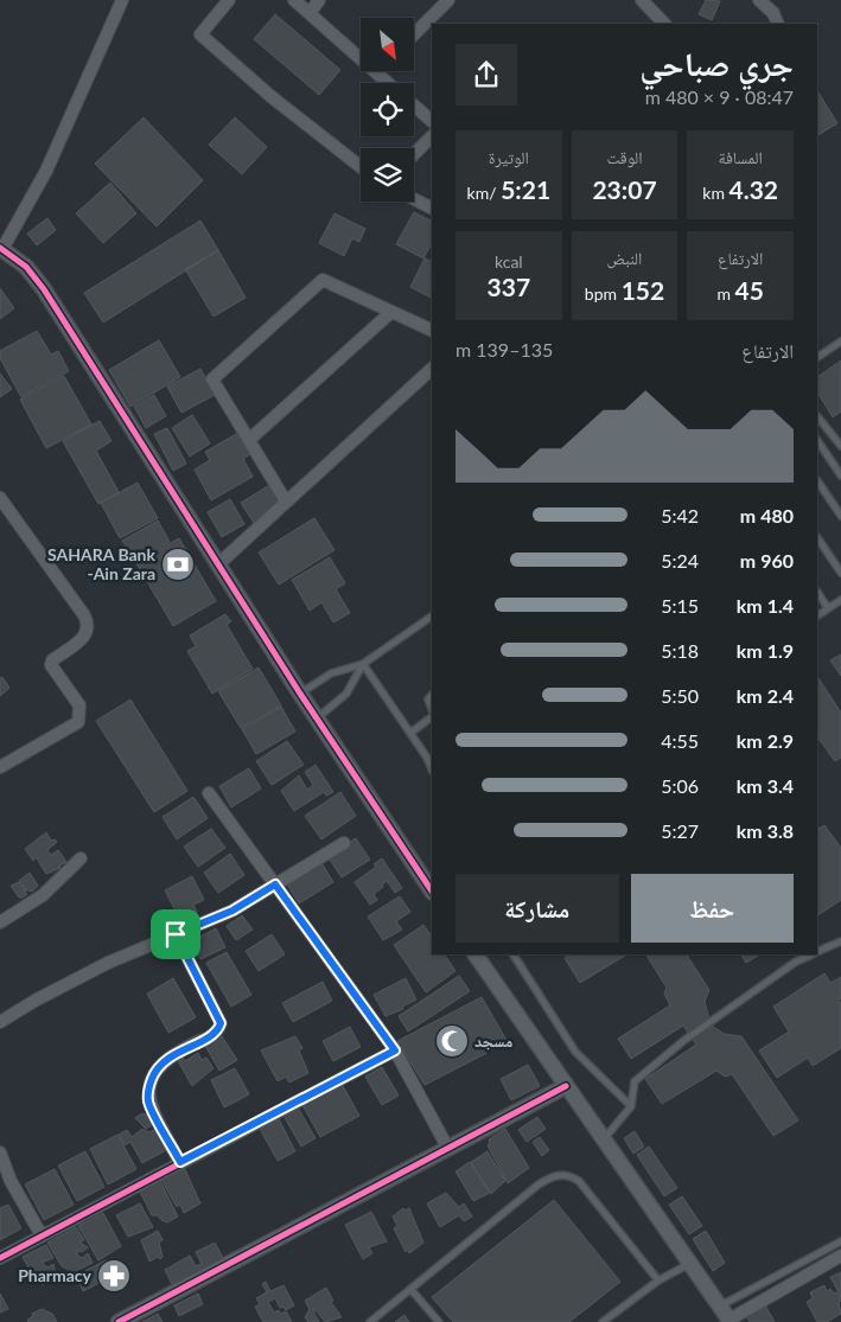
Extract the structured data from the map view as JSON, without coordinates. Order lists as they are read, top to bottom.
{
  "places": {
    "bank": ["SAHARA Bank -Ain Zara"],
    "mosque": ["مسجد"],
    "pharmacy": ["Pharmacy"]
  },
  "north": "bottom right",
  "page": {
    "heading": ["جري صباحي", "08:47 · 9 × 480 m"],
    "stats": [
      ["المسافة", "4.32 km"],
      ["الوقت", "23:07"],
      ["الوتيرة", "5:21 /km"],
      ["الارتفاع", "45 m"],
      ["النبض", "152 bpm"],
      ["kcal", "337"]
    ],
    "chart": ["الارتفاع", "135–139 m"],
    "list": [
      {
        "name": "480 m",
        "note": "5:42"
      },
      {
        "name": "960 m",
        "note": "5:24"
      },
      {
        "name": "1.4 km",
        "note": "5:15"
      },
      {
        "name": "1.9 km",
        "note": "5:18"
      },
      {
        "name": "2.4 km",
        "note": "5:50"
      },
      {
        "name": "2.9 km",
        "note": "4:55"
      },
      {
        "name": "3.4 km",
        "note": "5:06"
      },
      {
        "name": "3.8 km",
        "note": "5:27"
      }
    ],
    "buttons": ["حفظ", "مشاركة"]
  }
}
